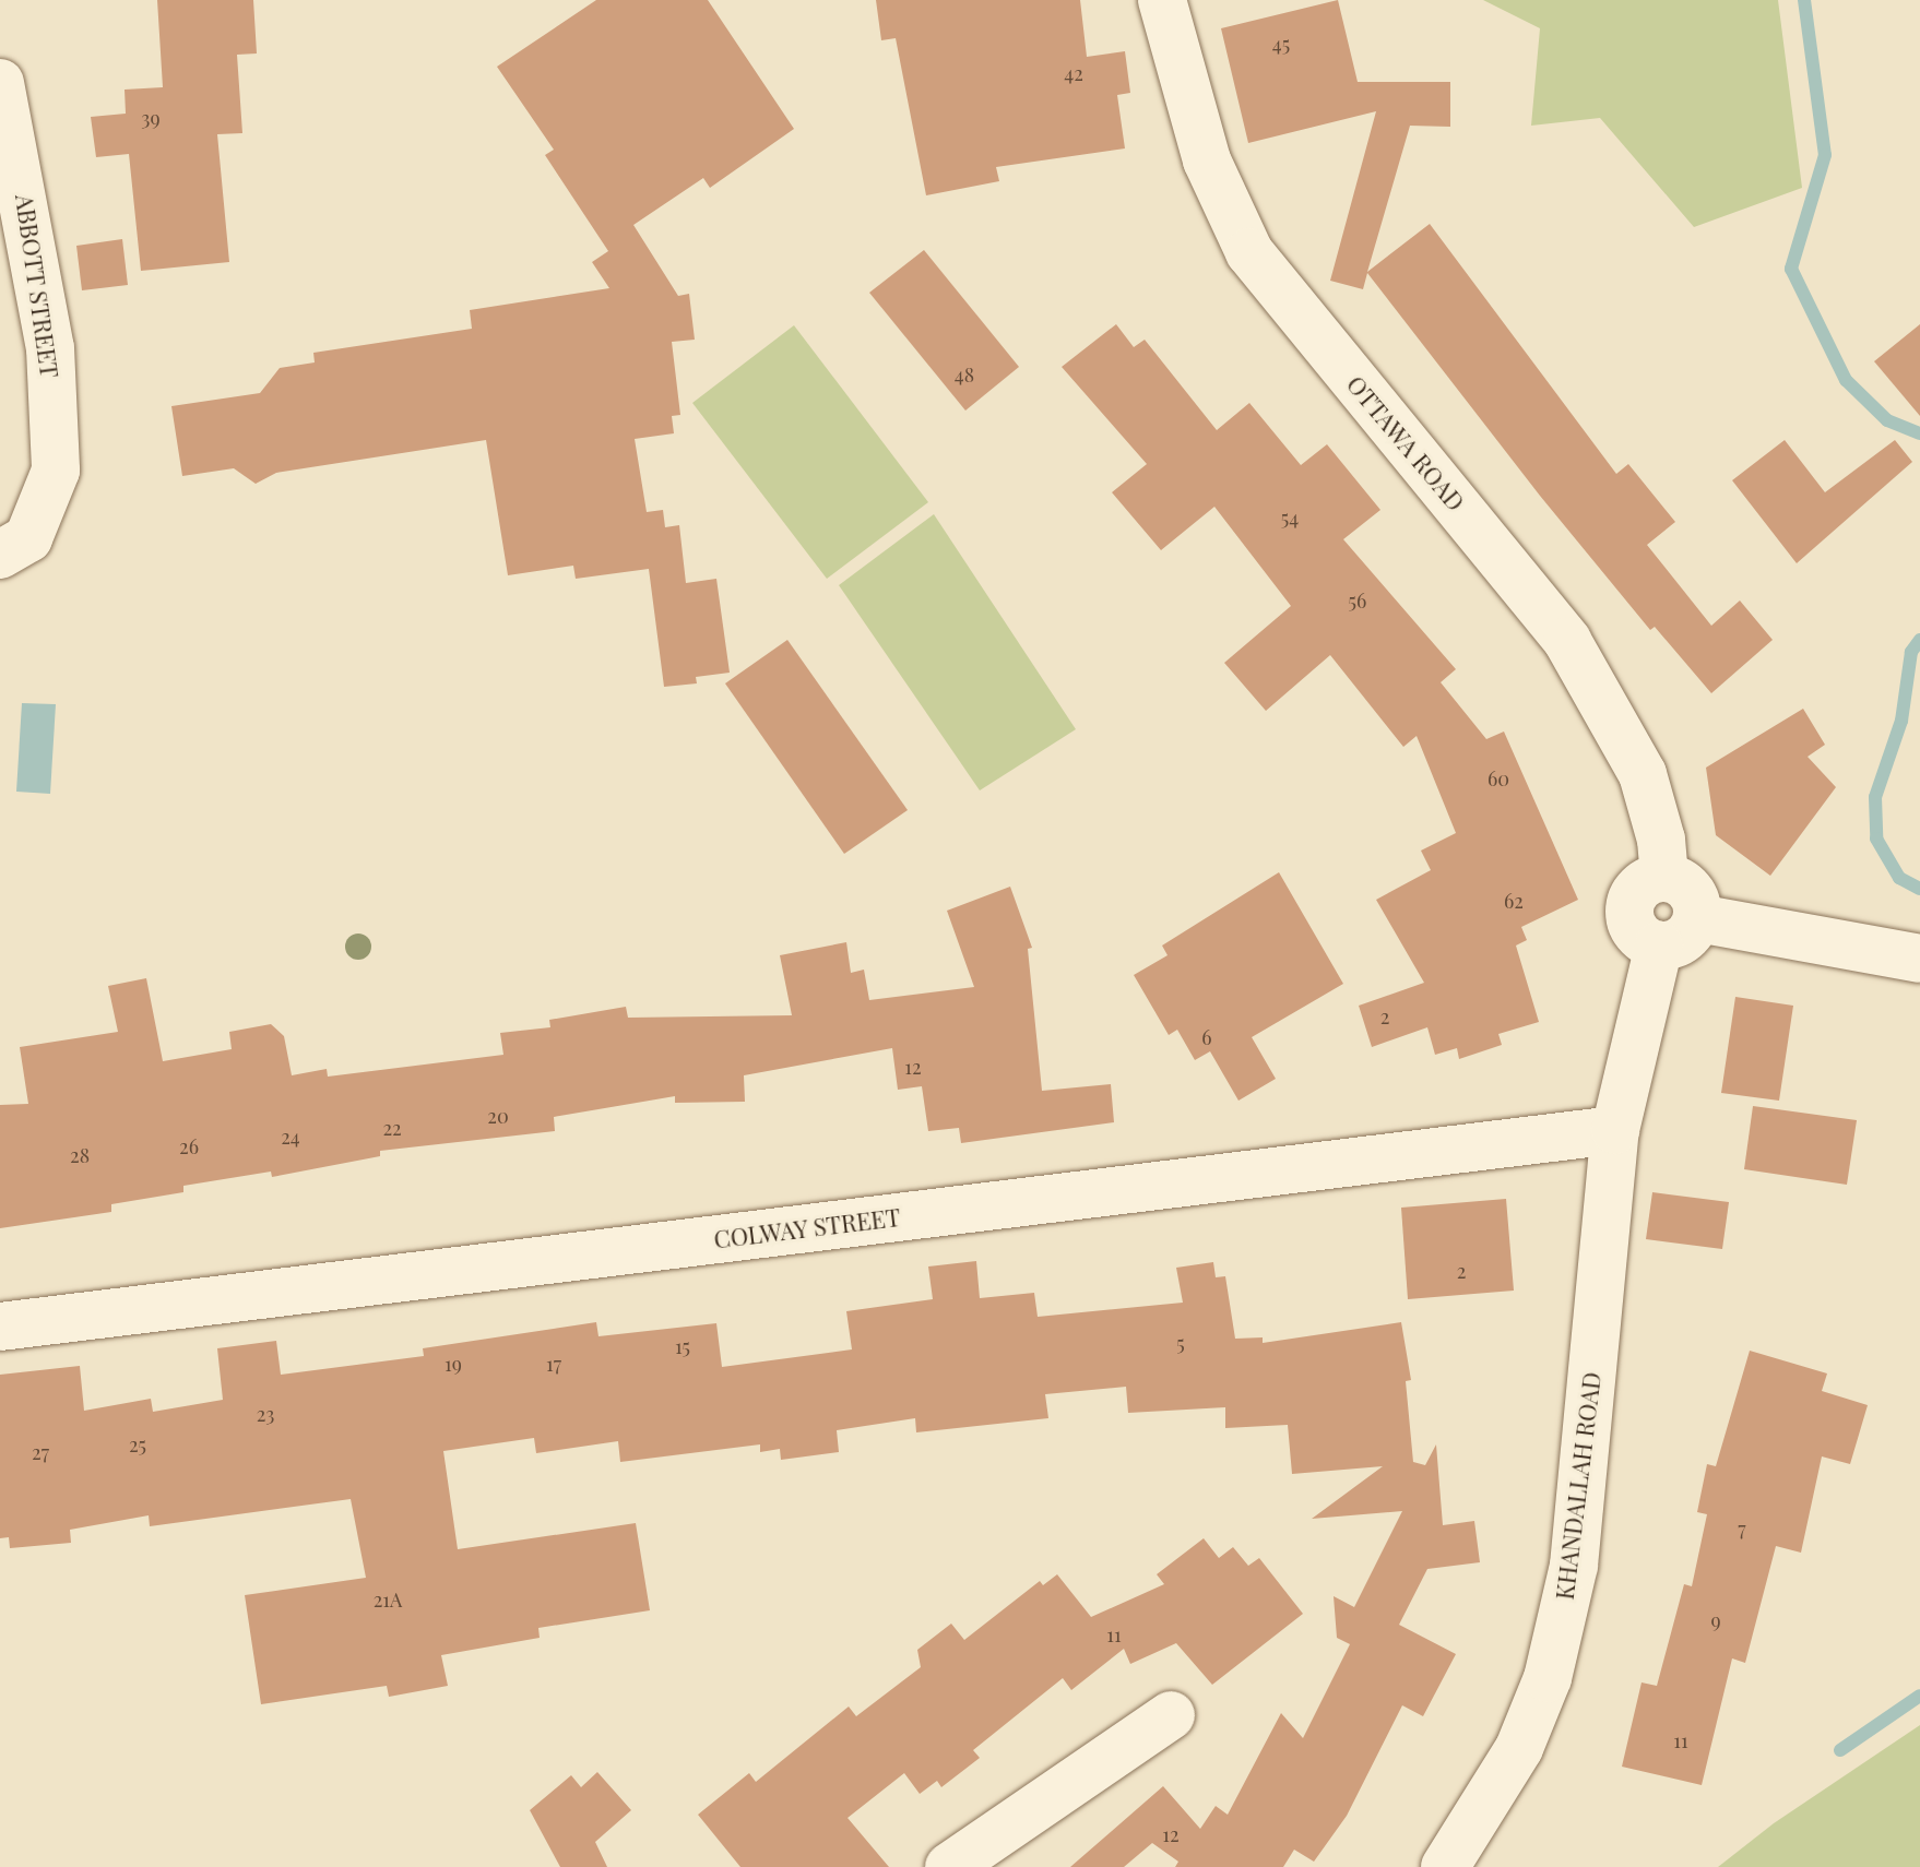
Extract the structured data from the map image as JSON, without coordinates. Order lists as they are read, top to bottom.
{
  "streets": {
    "street": [
      "ABBOTT STREET",
      "OTTAWA ROAD",
      "COLWAY STREET",
      "KHANDALLAH ROAD"
    ]
  },
  "crossings": [
    ["COLWAY STREET", "KHANDALLAH ROAD"]
  ],
  "house_numbers": [
    "45",
    "42",
    "39",
    "48",
    "54",
    "56",
    "60",
    "62",
    "2",
    "6",
    "12",
    "20",
    "22",
    "24",
    "26",
    "28",
    "2",
    "5",
    "15",
    "19",
    "17",
    "23",
    "25",
    "27",
    "7",
    "21A",
    "9",
    "11",
    "11",
    "12"
  ]
}
